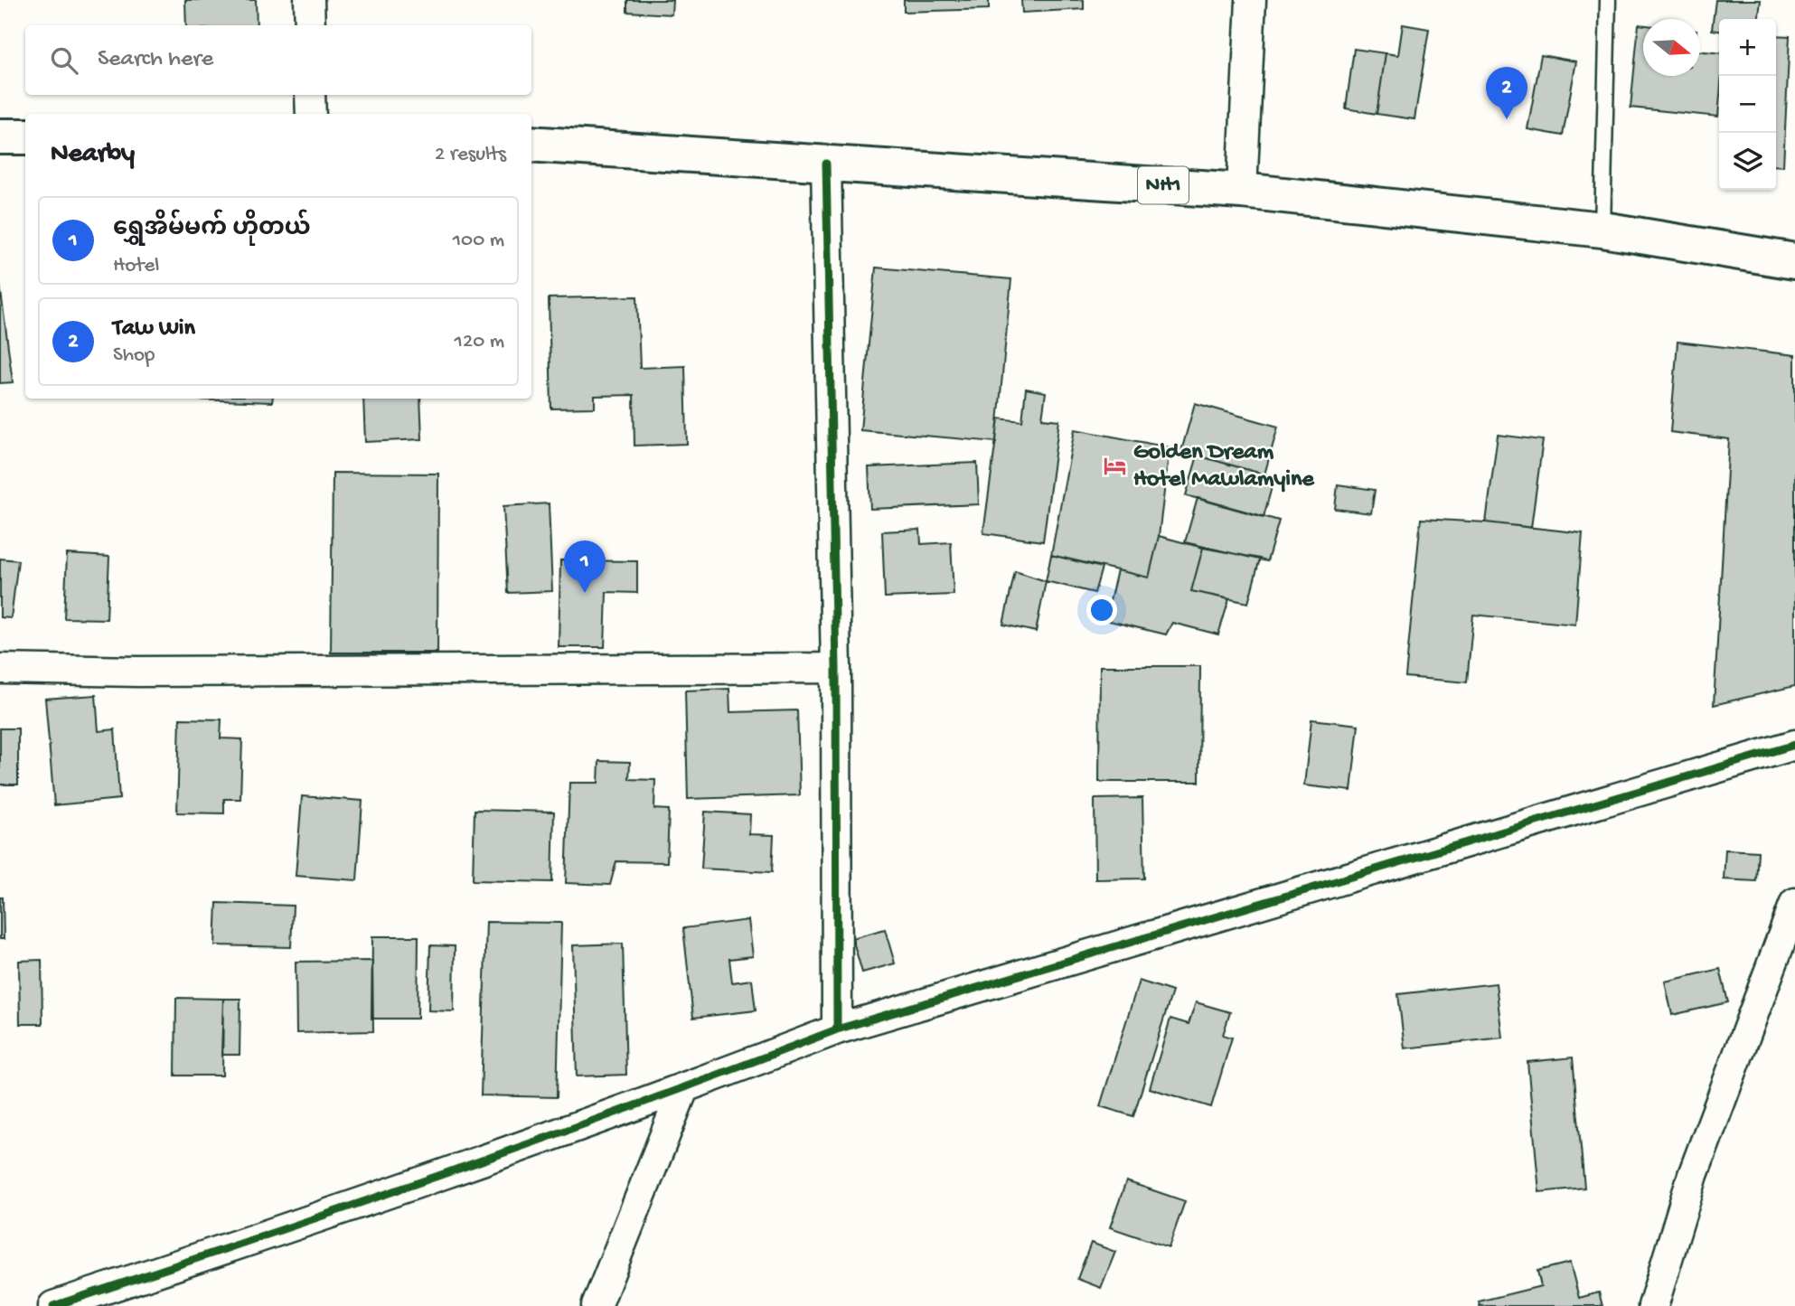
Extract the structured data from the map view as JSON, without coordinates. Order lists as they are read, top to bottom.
{
  "streets": {
    "highway": ["NH1"]
  },
  "places": {
    "hotel": ["Golden Dream Hotel Mawlamyine"]
  },
  "north": "right",
  "page": {
    "map_buttons": ["+", "−"],
    "search": "Search here",
    "pins": ["2", "1"],
    "heading": ["Nearby", "2 results"],
    "list": [
      {
        "mark": "1",
        "name": "ရွှေအိမ်မက် ဟိုတယ်",
        "note": "Hotel",
        "value": "100 m"
      },
      {
        "mark": "2",
        "name": "Taw Win",
        "note": "Shop",
        "value": "120 m"
      }
    ]
  }
}
